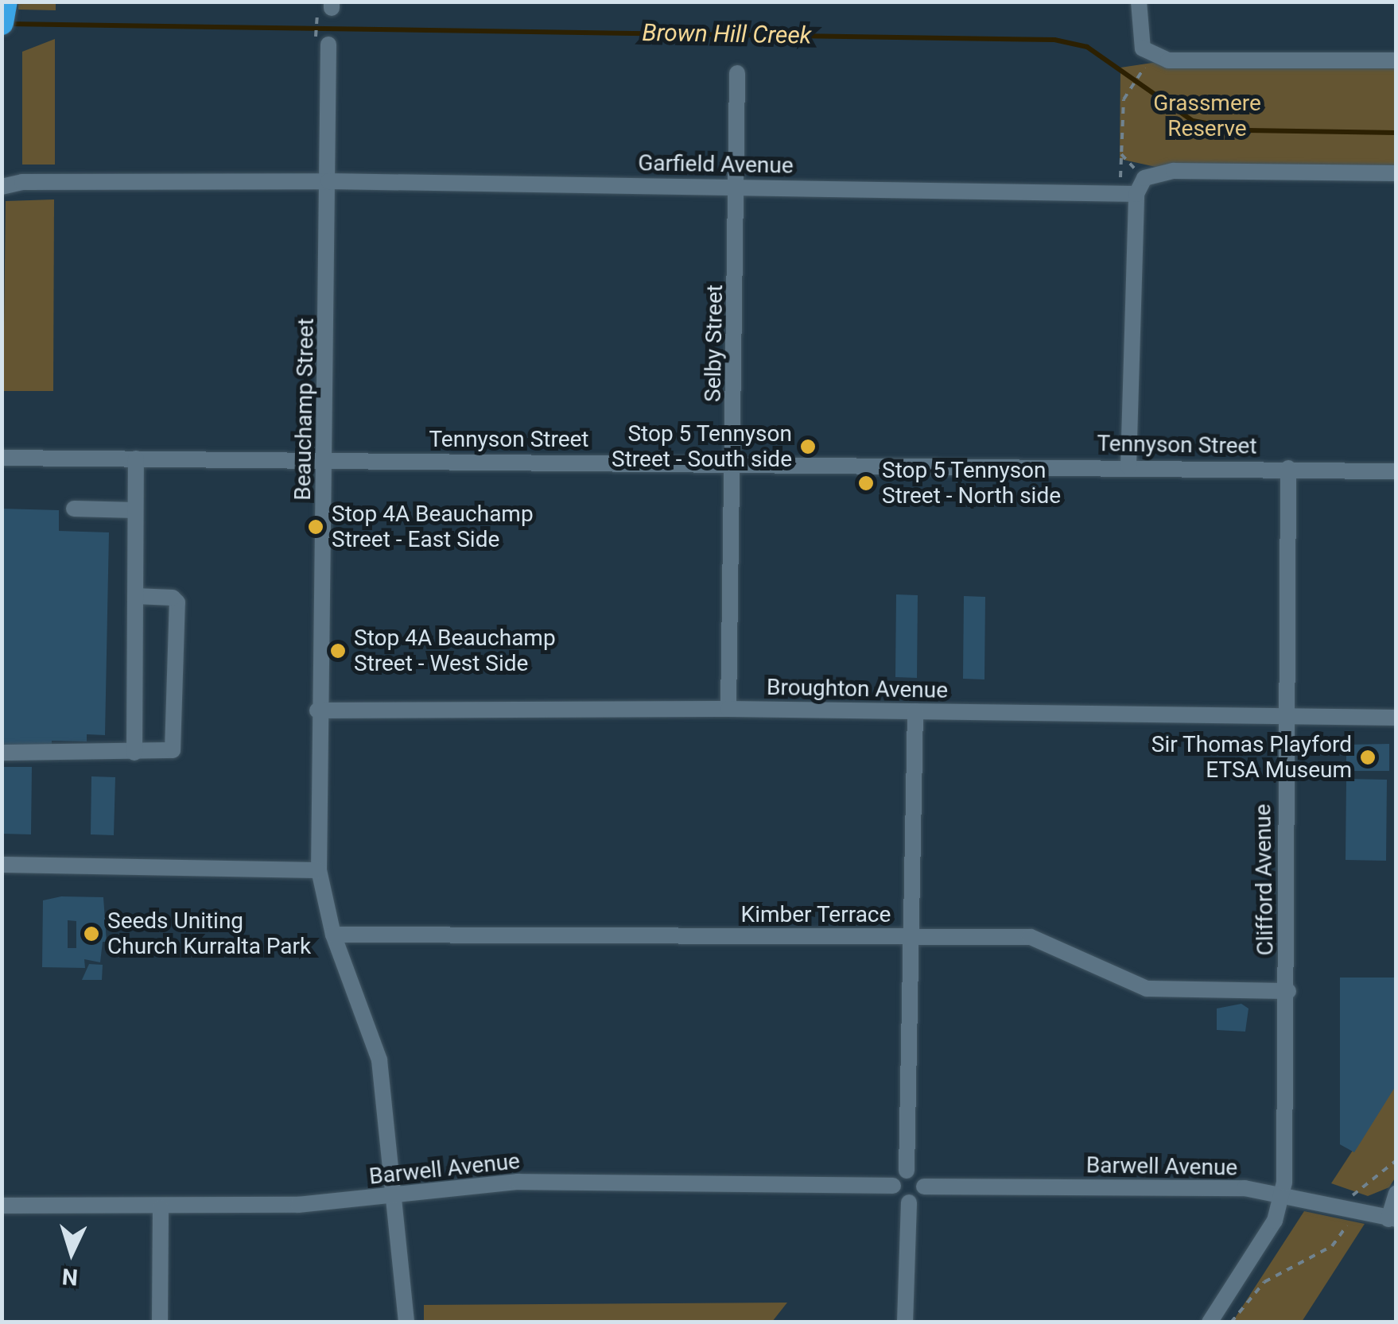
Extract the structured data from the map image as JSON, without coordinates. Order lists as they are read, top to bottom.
{
  "streets": {
    "street": [
      "Garfield Avenue",
      "Selby Street",
      "Beauchamp Street",
      "Tennyson Street",
      "Broughton Avenue",
      "Clifford Avenue",
      "Kimber Terrace",
      "Barwell Avenue"
    ]
  },
  "crossings": [
    ["Garfield Avenue", "Selby Street"],
    ["Garfield Avenue", "Beauchamp Street"],
    ["Selby Street", "Tennyson Street"],
    ["Selby Street", "Broughton Avenue"],
    ["Beauchamp Street", "Tennyson Street"],
    ["Beauchamp Street", "Broughton Avenue"],
    ["Beauchamp Street", "Kimber Terrace"],
    ["Beauchamp Street", "Barwell Avenue"],
    ["Tennyson Street", "Clifford Avenue"],
    ["Broughton Avenue", "Clifford Avenue"],
    ["Clifford Avenue", "Kimber Terrace"],
    ["Clifford Avenue", "Barwell Avenue"]
  ],
  "water": ["Brown Hill Creek"],
  "parks": ["Grassmere Reserve"],
  "places": [
    "Stop 5 Tennyson Street - South side",
    "Stop 5 Tennyson Street - North side",
    "Stop 4A Beauchamp Street - East Side",
    "Stop 4A Beauchamp Street - West Side",
    "Sir Thomas Playford ETSA Museum",
    "Seeds Uniting Church Kurralta Park"
  ],
  "north": "bottom"
}
